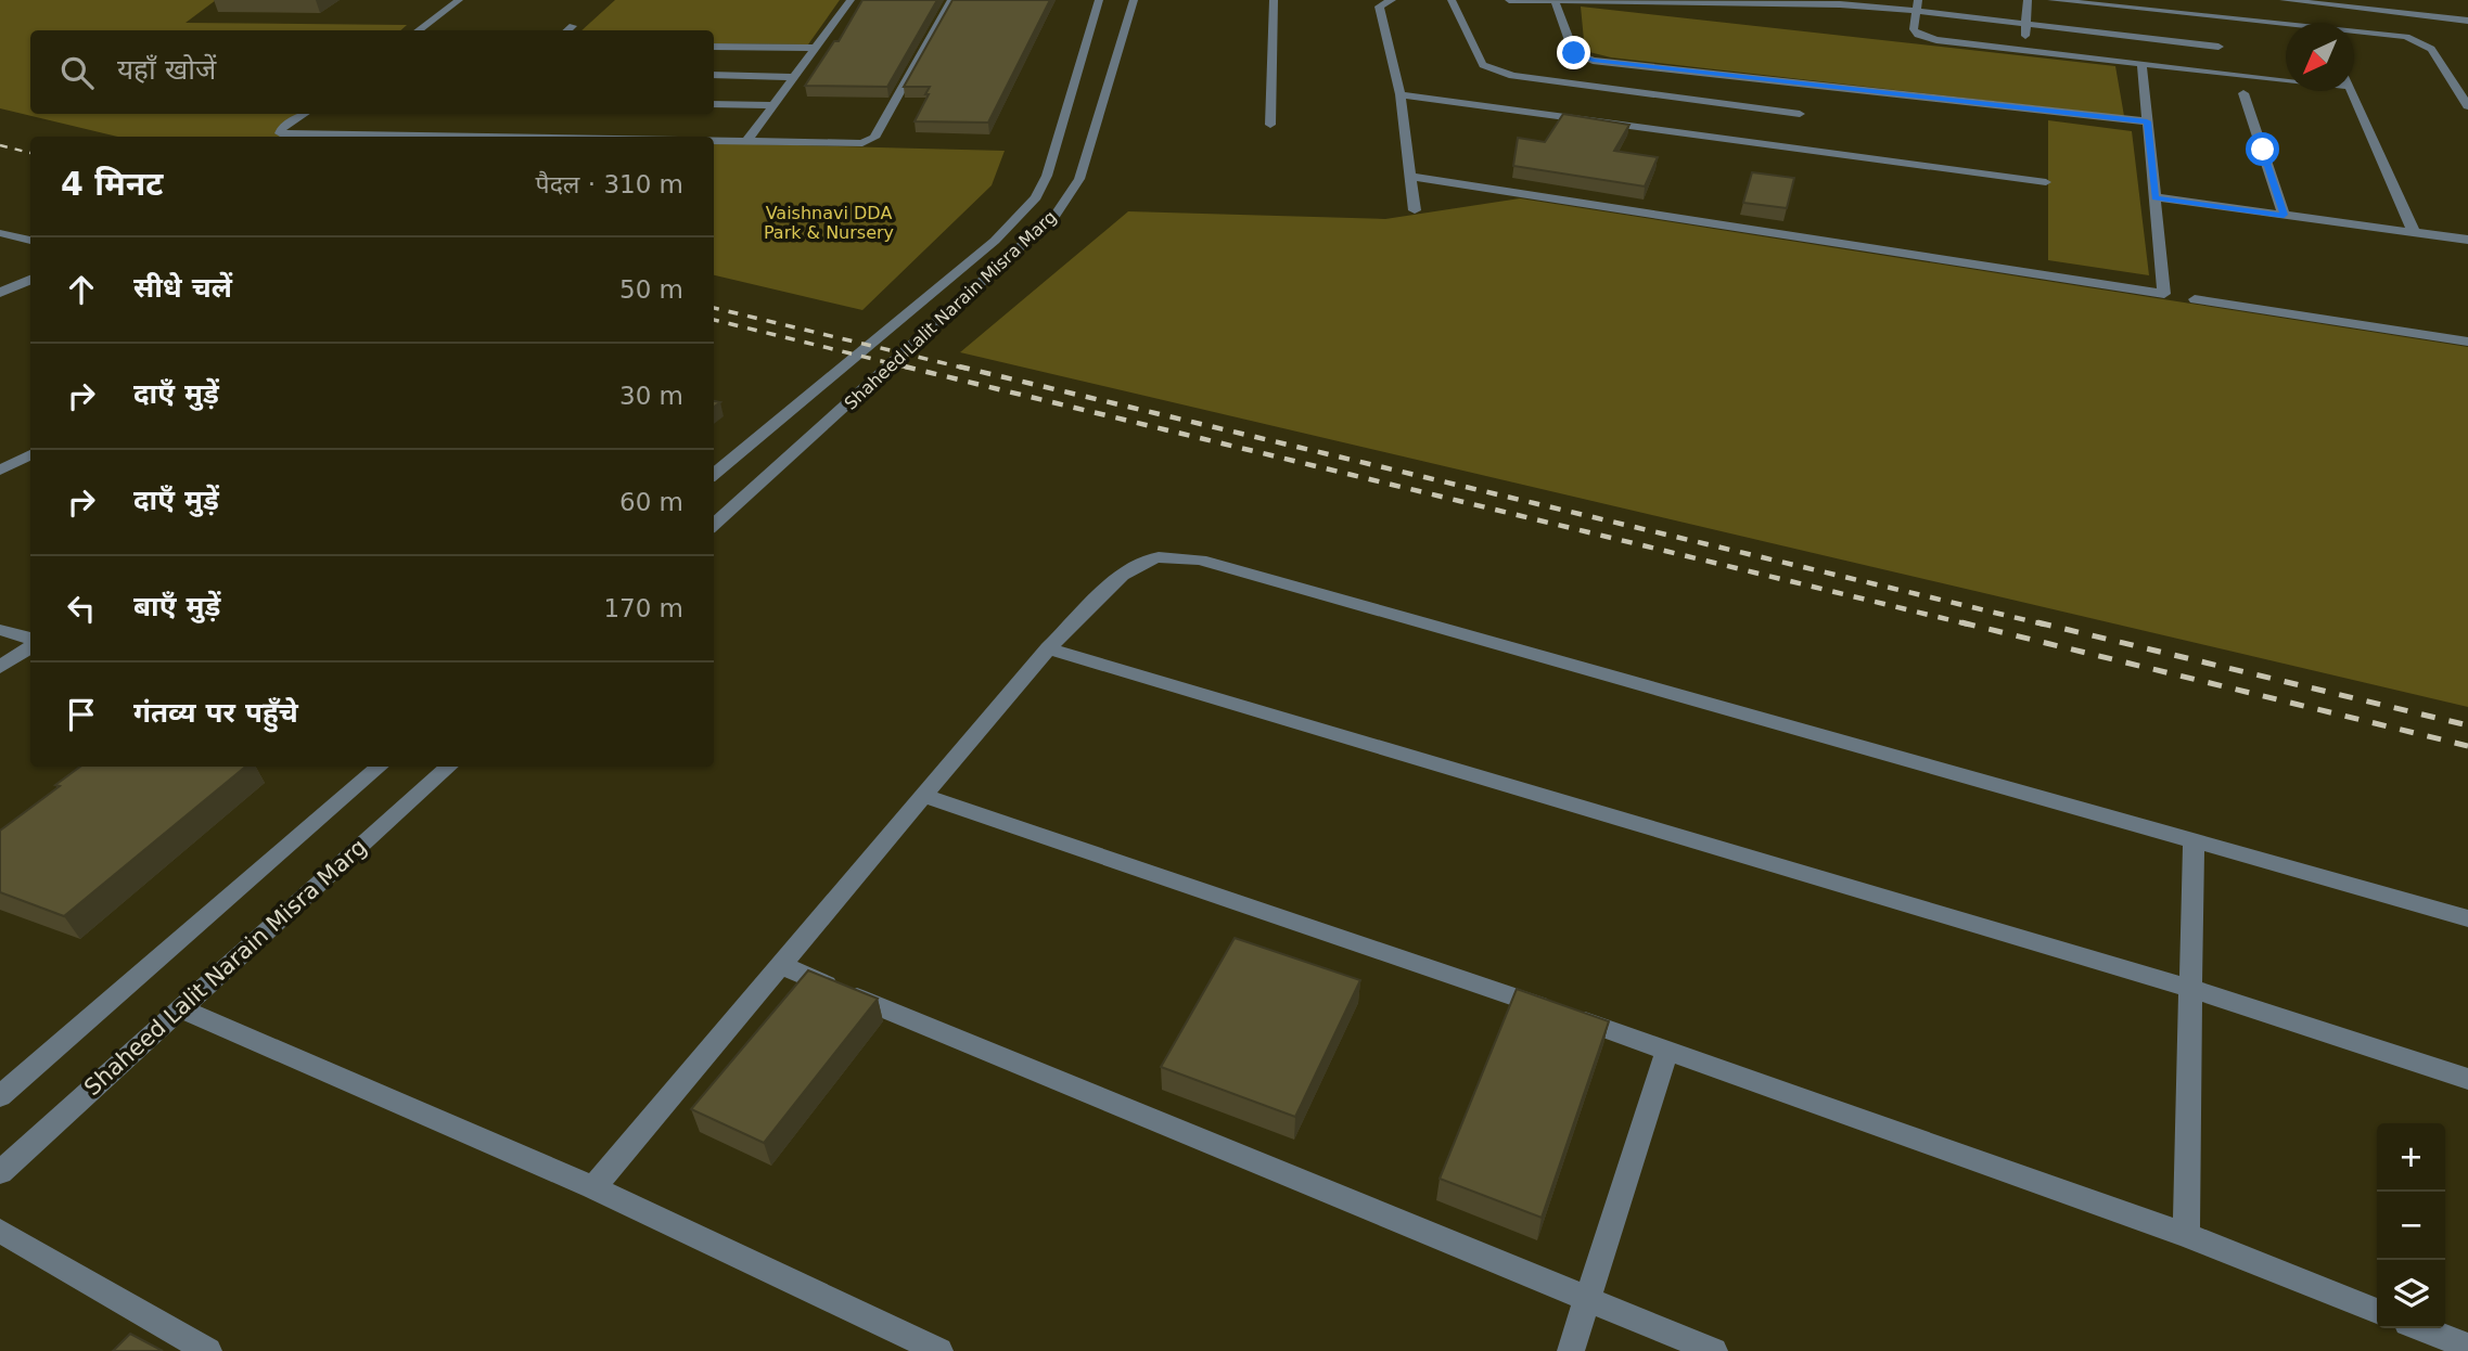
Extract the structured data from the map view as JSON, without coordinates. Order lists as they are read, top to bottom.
{
  "streets": {
    "street": ["Shaheed Lalit Narain Misra Marg"]
  },
  "parks": ["Vaishnavi DDA Park & Nursery"],
  "north": "bottom left",
  "page": {
    "search": "यहाँ खोजें",
    "heading": ["4 मिनट", "पैदल · 310 m"],
    "list": [
      ["सीधे चलें", "50 m"],
      ["दाएँ मुड़ें", "30 m"],
      ["दाएँ मुड़ें", "60 m"],
      ["बाएँ मुड़ें", "170 m"],
      "गंतव्य पर पहुँचे"
    ],
    "map_buttons": ["+", "−"]
  }
}
